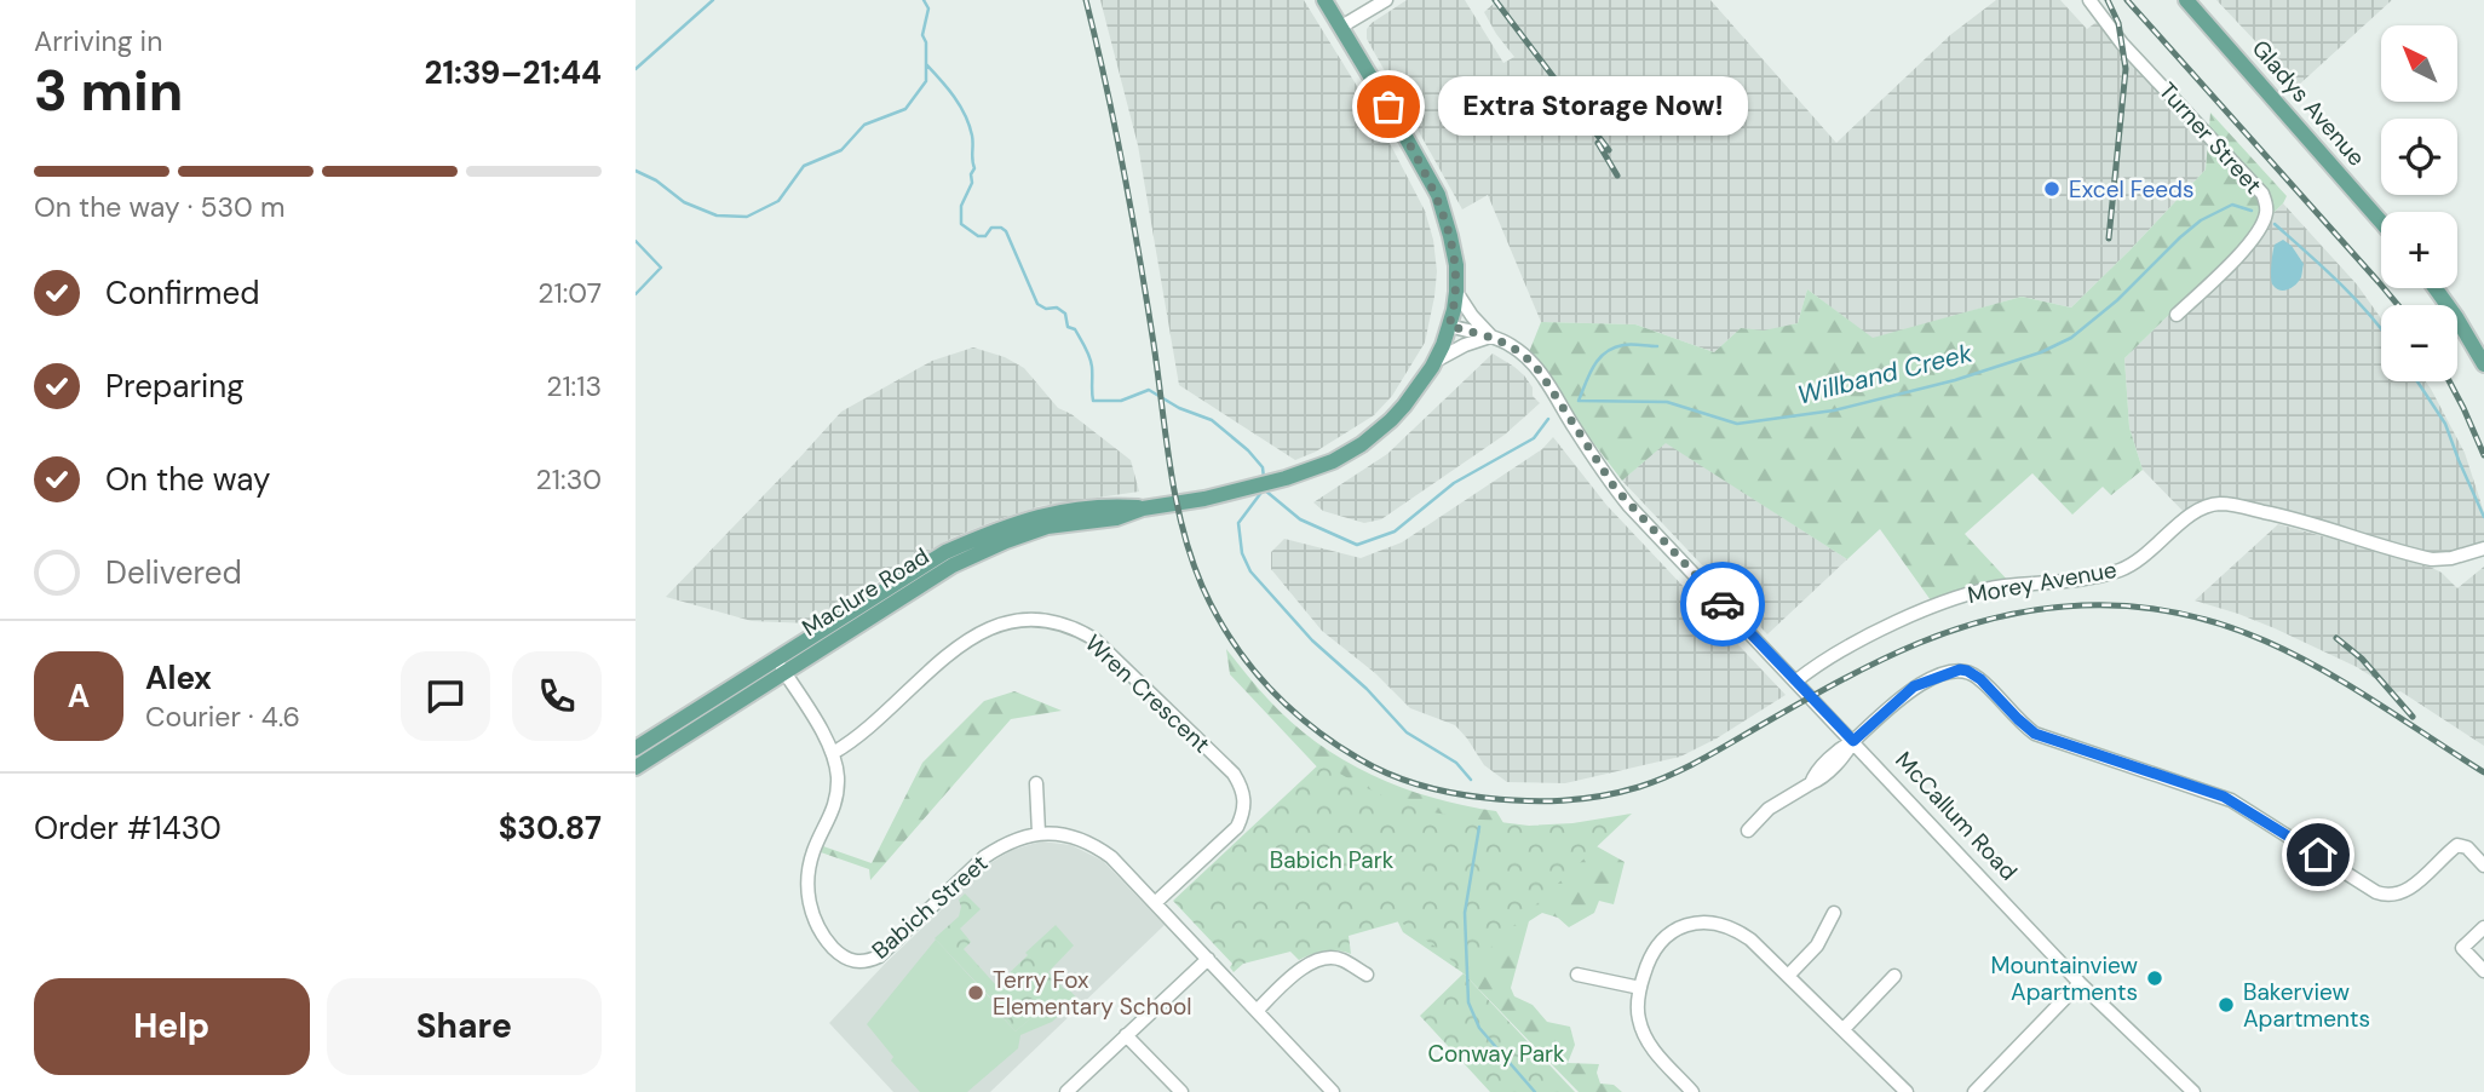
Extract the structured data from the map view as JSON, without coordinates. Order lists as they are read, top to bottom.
{
  "streets": {
    "main road": ["Gladys Avenue", "Maclure Road"],
    "street": [
      "Turner Street",
      "Morey Avenue",
      "Wren Crescent",
      "McCallum Road",
      "Babich Street"
    ]
  },
  "crossings": [
    ["Morey Avenue", "McCallum Road"],
    ["Maclure Road", "McCallum Road"],
    ["Maclure Road", "Babich Street"],
    ["Wren Crescent", "Babich Street"]
  ],
  "water": ["Willband Creek"],
  "parks": ["Babich Park", "Conway Park"],
  "places": [
    "Extra Storage Now!",
    "Excel Feeds",
    "Mountainview Apartments",
    "Terry Fox Elementary School",
    "Bakerview Apartments"
  ],
  "north": "top left",
  "page": {
    "heading": ["3 min", "Arriving in", "21:39–21:44"],
    "panel": [
      "Alex",
      "Courier · 4.6",
      "Order #1430",
      "$30.87"
    ],
    "map_buttons": ["+", "−"],
    "bubble": "Extra Storage Now!",
    "bar": "On the way · 530 m",
    "list": [
      ["Confirmed", "21:07"],
      ["Preparing", "21:13"],
      ["On the way", "21:30"],
      "Delivered"
    ],
    "round": "A",
    "buttons": ["Help", "Share"]
  }
}
